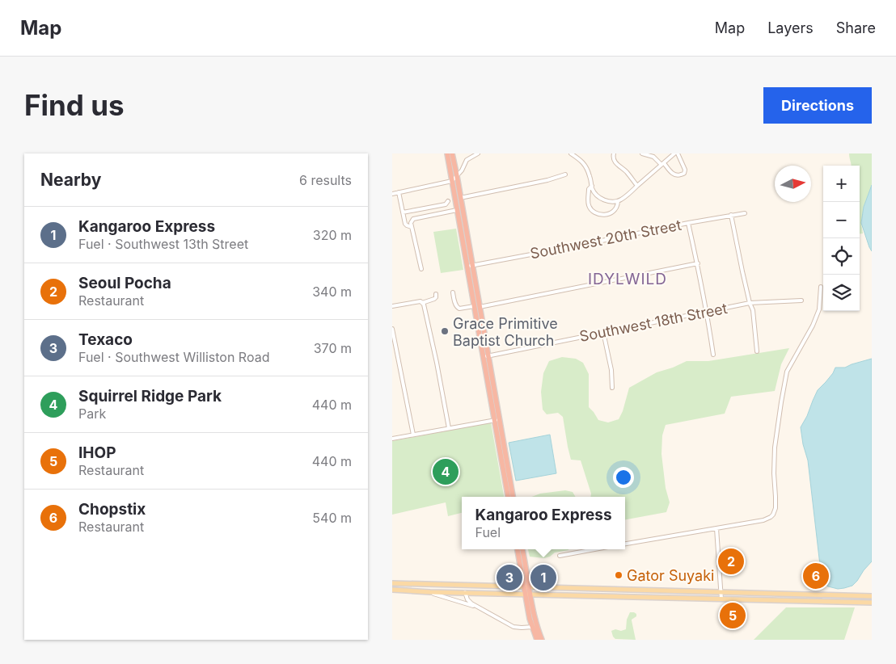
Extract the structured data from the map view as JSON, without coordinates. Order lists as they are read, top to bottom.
{
  "streets": {
    "street": ["Southwest 20th Street", "Southwest 18th Street"]
  },
  "districts": ["IDYLWILD"],
  "places": ["Grace Primitive Baptist Church", "Gator Suyaki"],
  "north": "right",
  "page": {
    "header": "Map",
    "nav": ["Map", "Layers", "Share"],
    "buttons": "Directions",
    "title": "Find us",
    "heading": ["Nearby", "6 results"],
    "map_buttons": ["+", "−"],
    "list": [
      {
        "mark": "1",
        "name": "Kangaroo Express",
        "note": "Fuel · Southwest 13th Street",
        "value": "320 m"
      },
      {
        "mark": "2",
        "name": "Seoul Pocha",
        "note": "Restaurant",
        "value": "340 m"
      },
      {
        "mark": "3",
        "name": "Texaco",
        "note": "Fuel · Southwest Williston Road",
        "value": "370 m"
      },
      {
        "mark": "4",
        "name": "Squirrel Ridge Park",
        "note": "Park",
        "value": "440 m"
      },
      {
        "mark": "5",
        "name": "IHOP",
        "note": "Restaurant",
        "value": "440 m"
      },
      {
        "mark": "6",
        "name": "Chopstix",
        "note": "Restaurant",
        "value": "540 m"
      }
    ],
    "pins": [
      "4",
      "2",
      "6",
      "1",
      "3",
      "5"
    ],
    "popup": ["Kangaroo Express", "Fuel"]
  }
}
